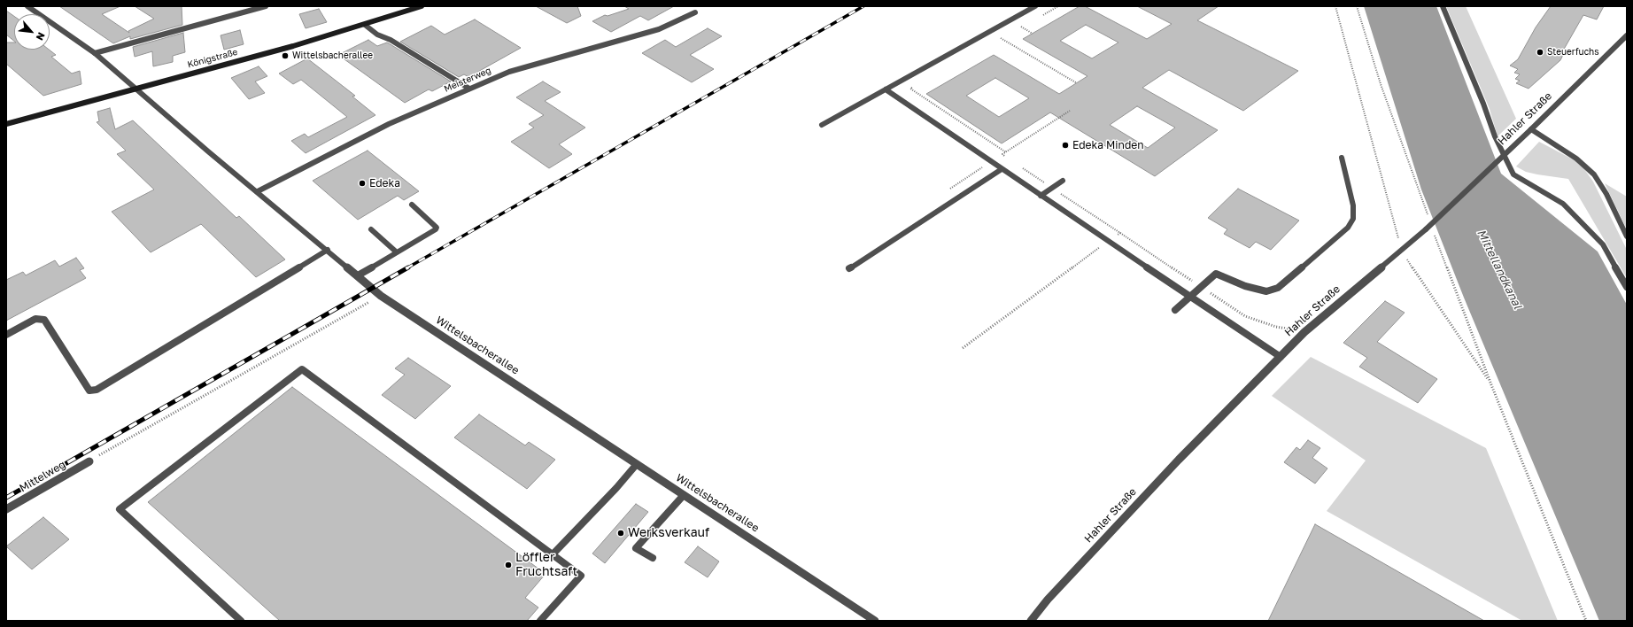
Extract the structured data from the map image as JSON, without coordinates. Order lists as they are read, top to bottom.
{
  "streets": {
    "main road": ["Königstraße"],
    "street": [
      "Meisterweg",
      "Hahler Straße",
      "Wittelsbacherallee",
      "Mittelweg"
    ]
  },
  "crossings": [
    ["Königstraße", "Wittelsbacherallee"],
    ["Meisterweg", "Wittelsbacherallee"]
  ],
  "water": ["Mittellandkanal"],
  "places": [
    "Steuerfuchs",
    "Wittelsbacherallee",
    "Edeka Minden",
    "Edeka",
    "Werksverkauf",
    "Löffler Fruchtsaft"
  ],
  "north": "bottom right"
}
